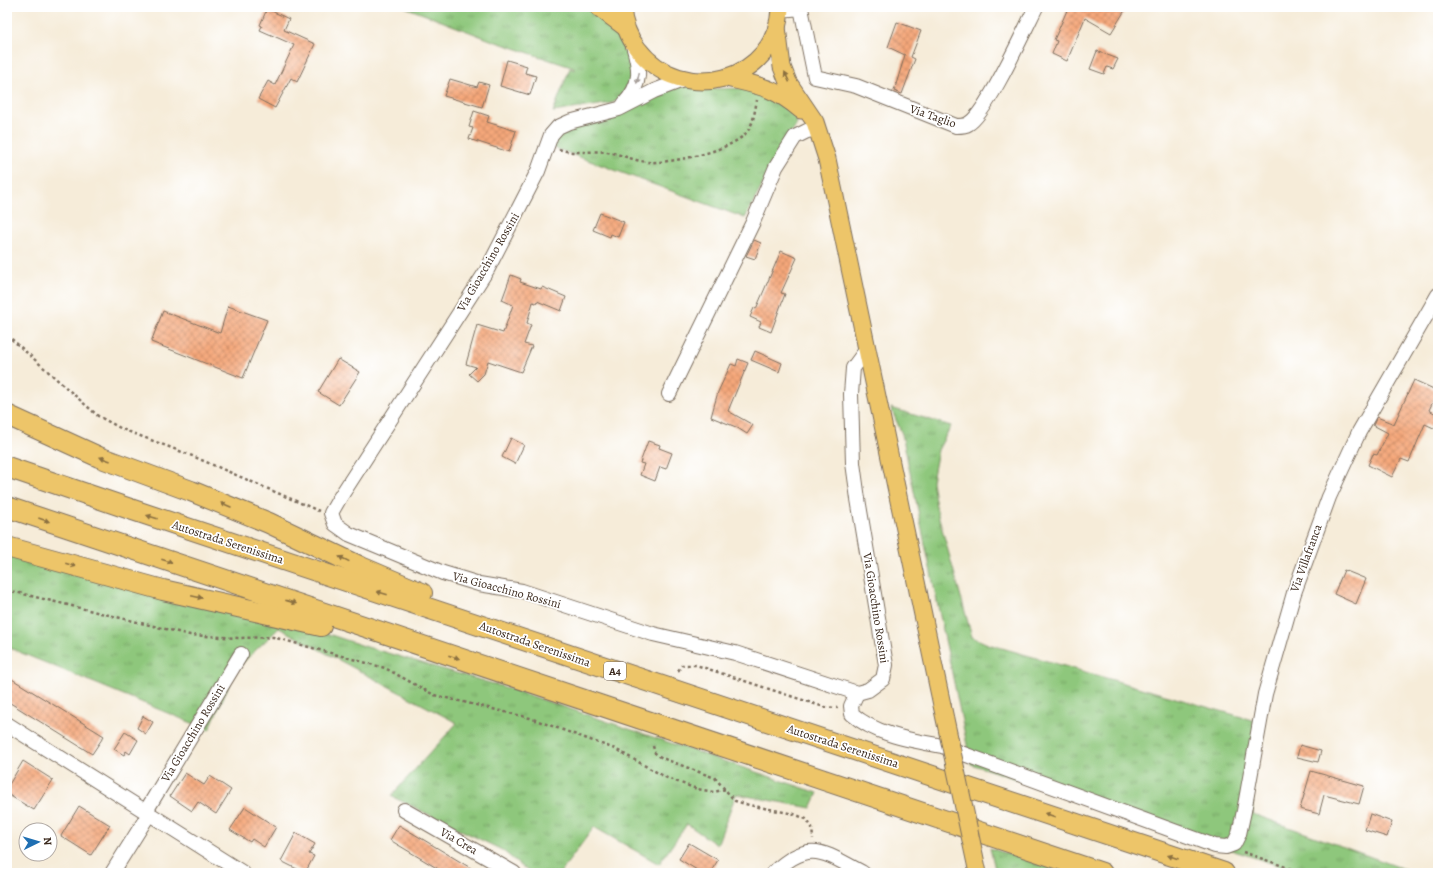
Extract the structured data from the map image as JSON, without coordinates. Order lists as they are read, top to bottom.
{
  "streets": {
    "highway": ["Autostrada Serenissima", "A4"],
    "street": [
      "Via Taglio",
      "Via Gioacchino Rossini",
      "Via Villafranca",
      "Via Crea"
    ]
  },
  "north": "right"
}
